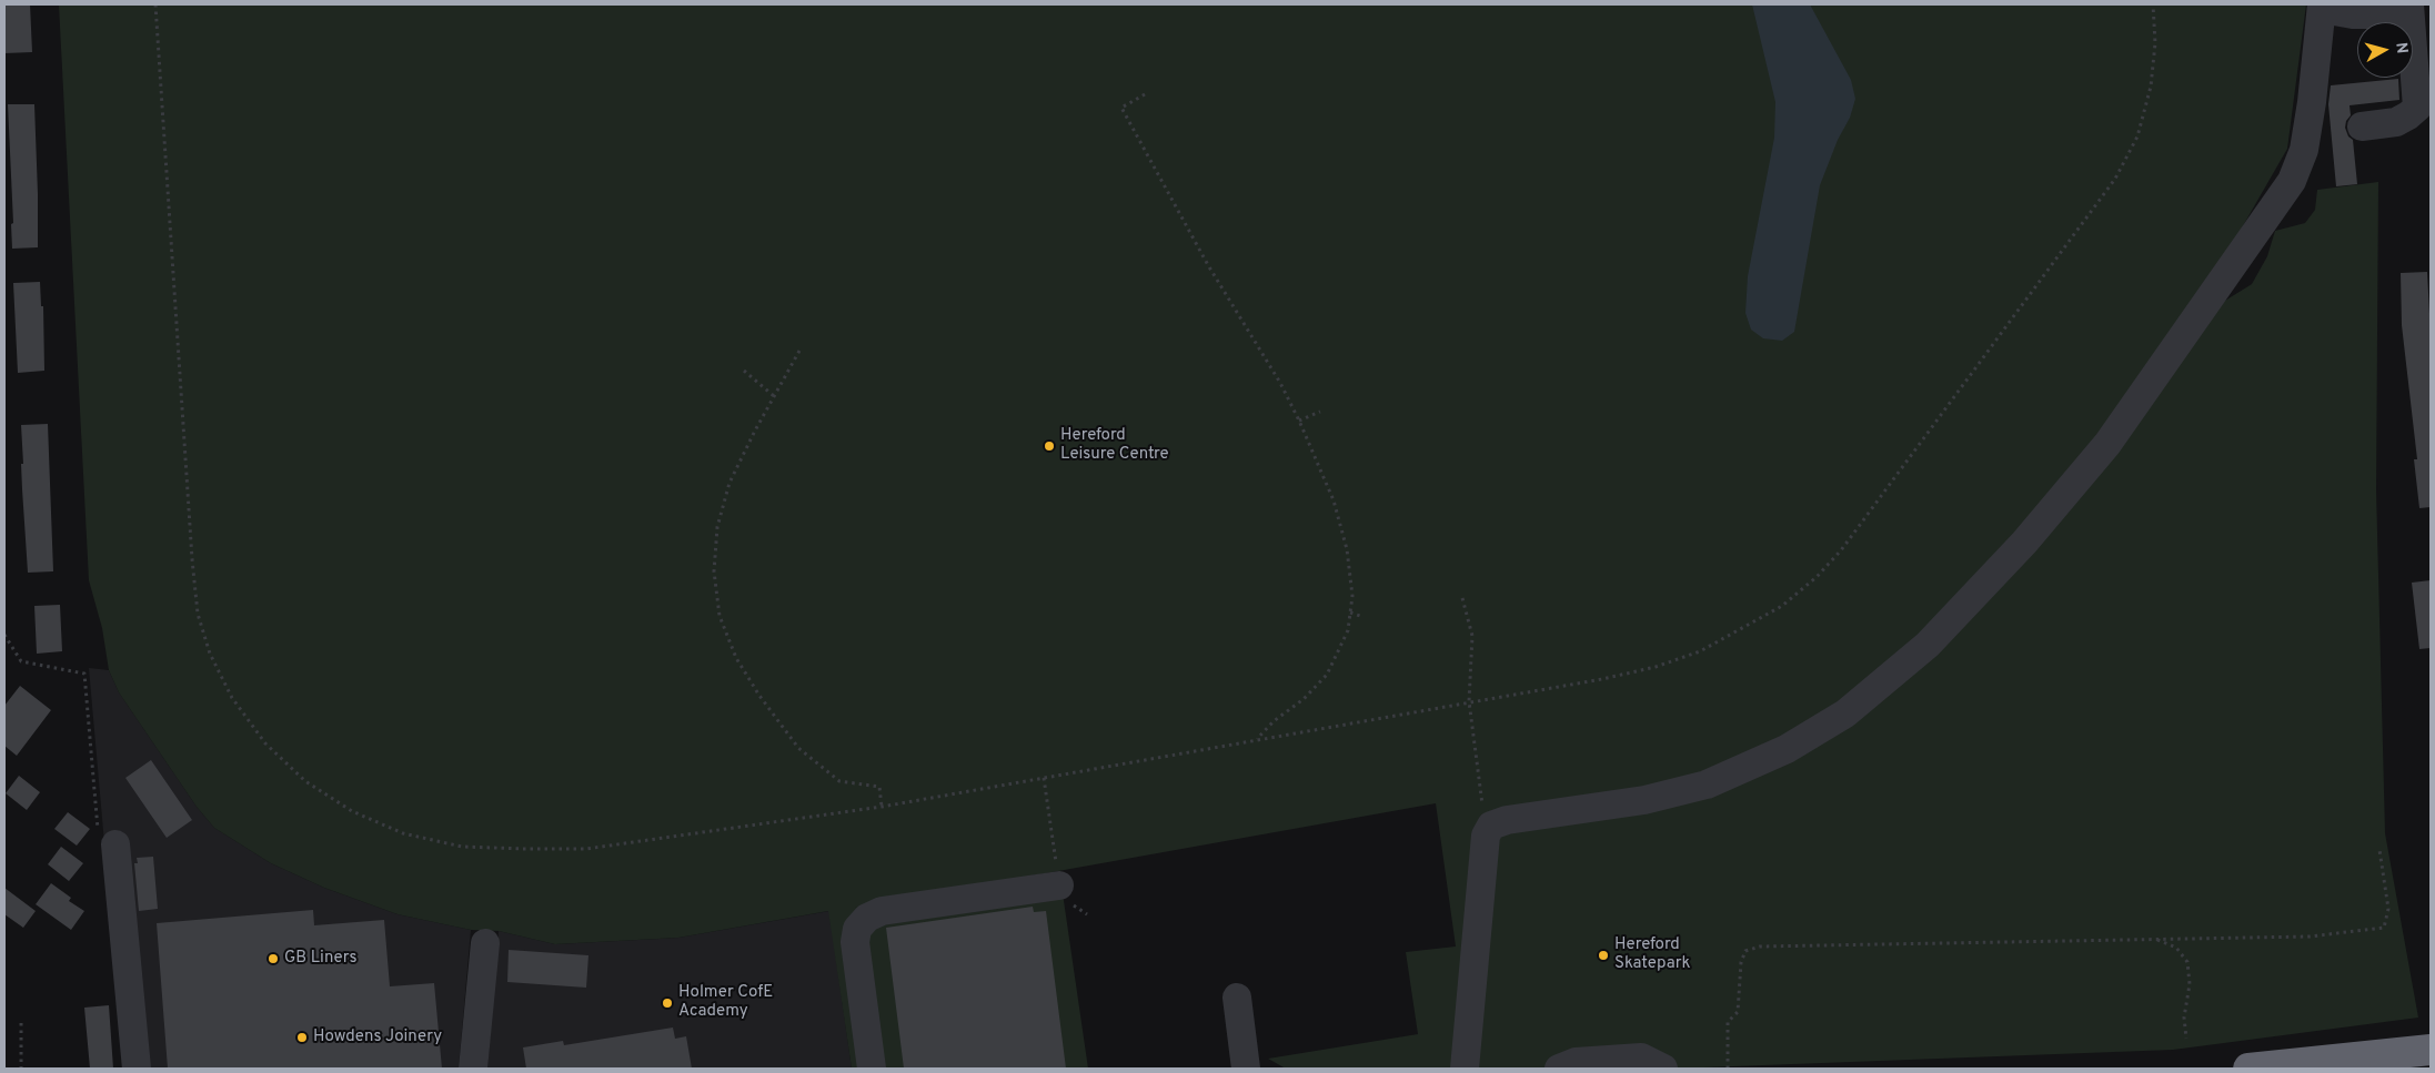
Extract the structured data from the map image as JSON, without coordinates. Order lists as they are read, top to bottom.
{
  "places": [
    "Hereford Leisure Centre",
    "Hereford Skatepark",
    "GB Liners",
    "Holmer CofE Academy",
    "Howdens Joinery"
  ],
  "north": "right"
}
